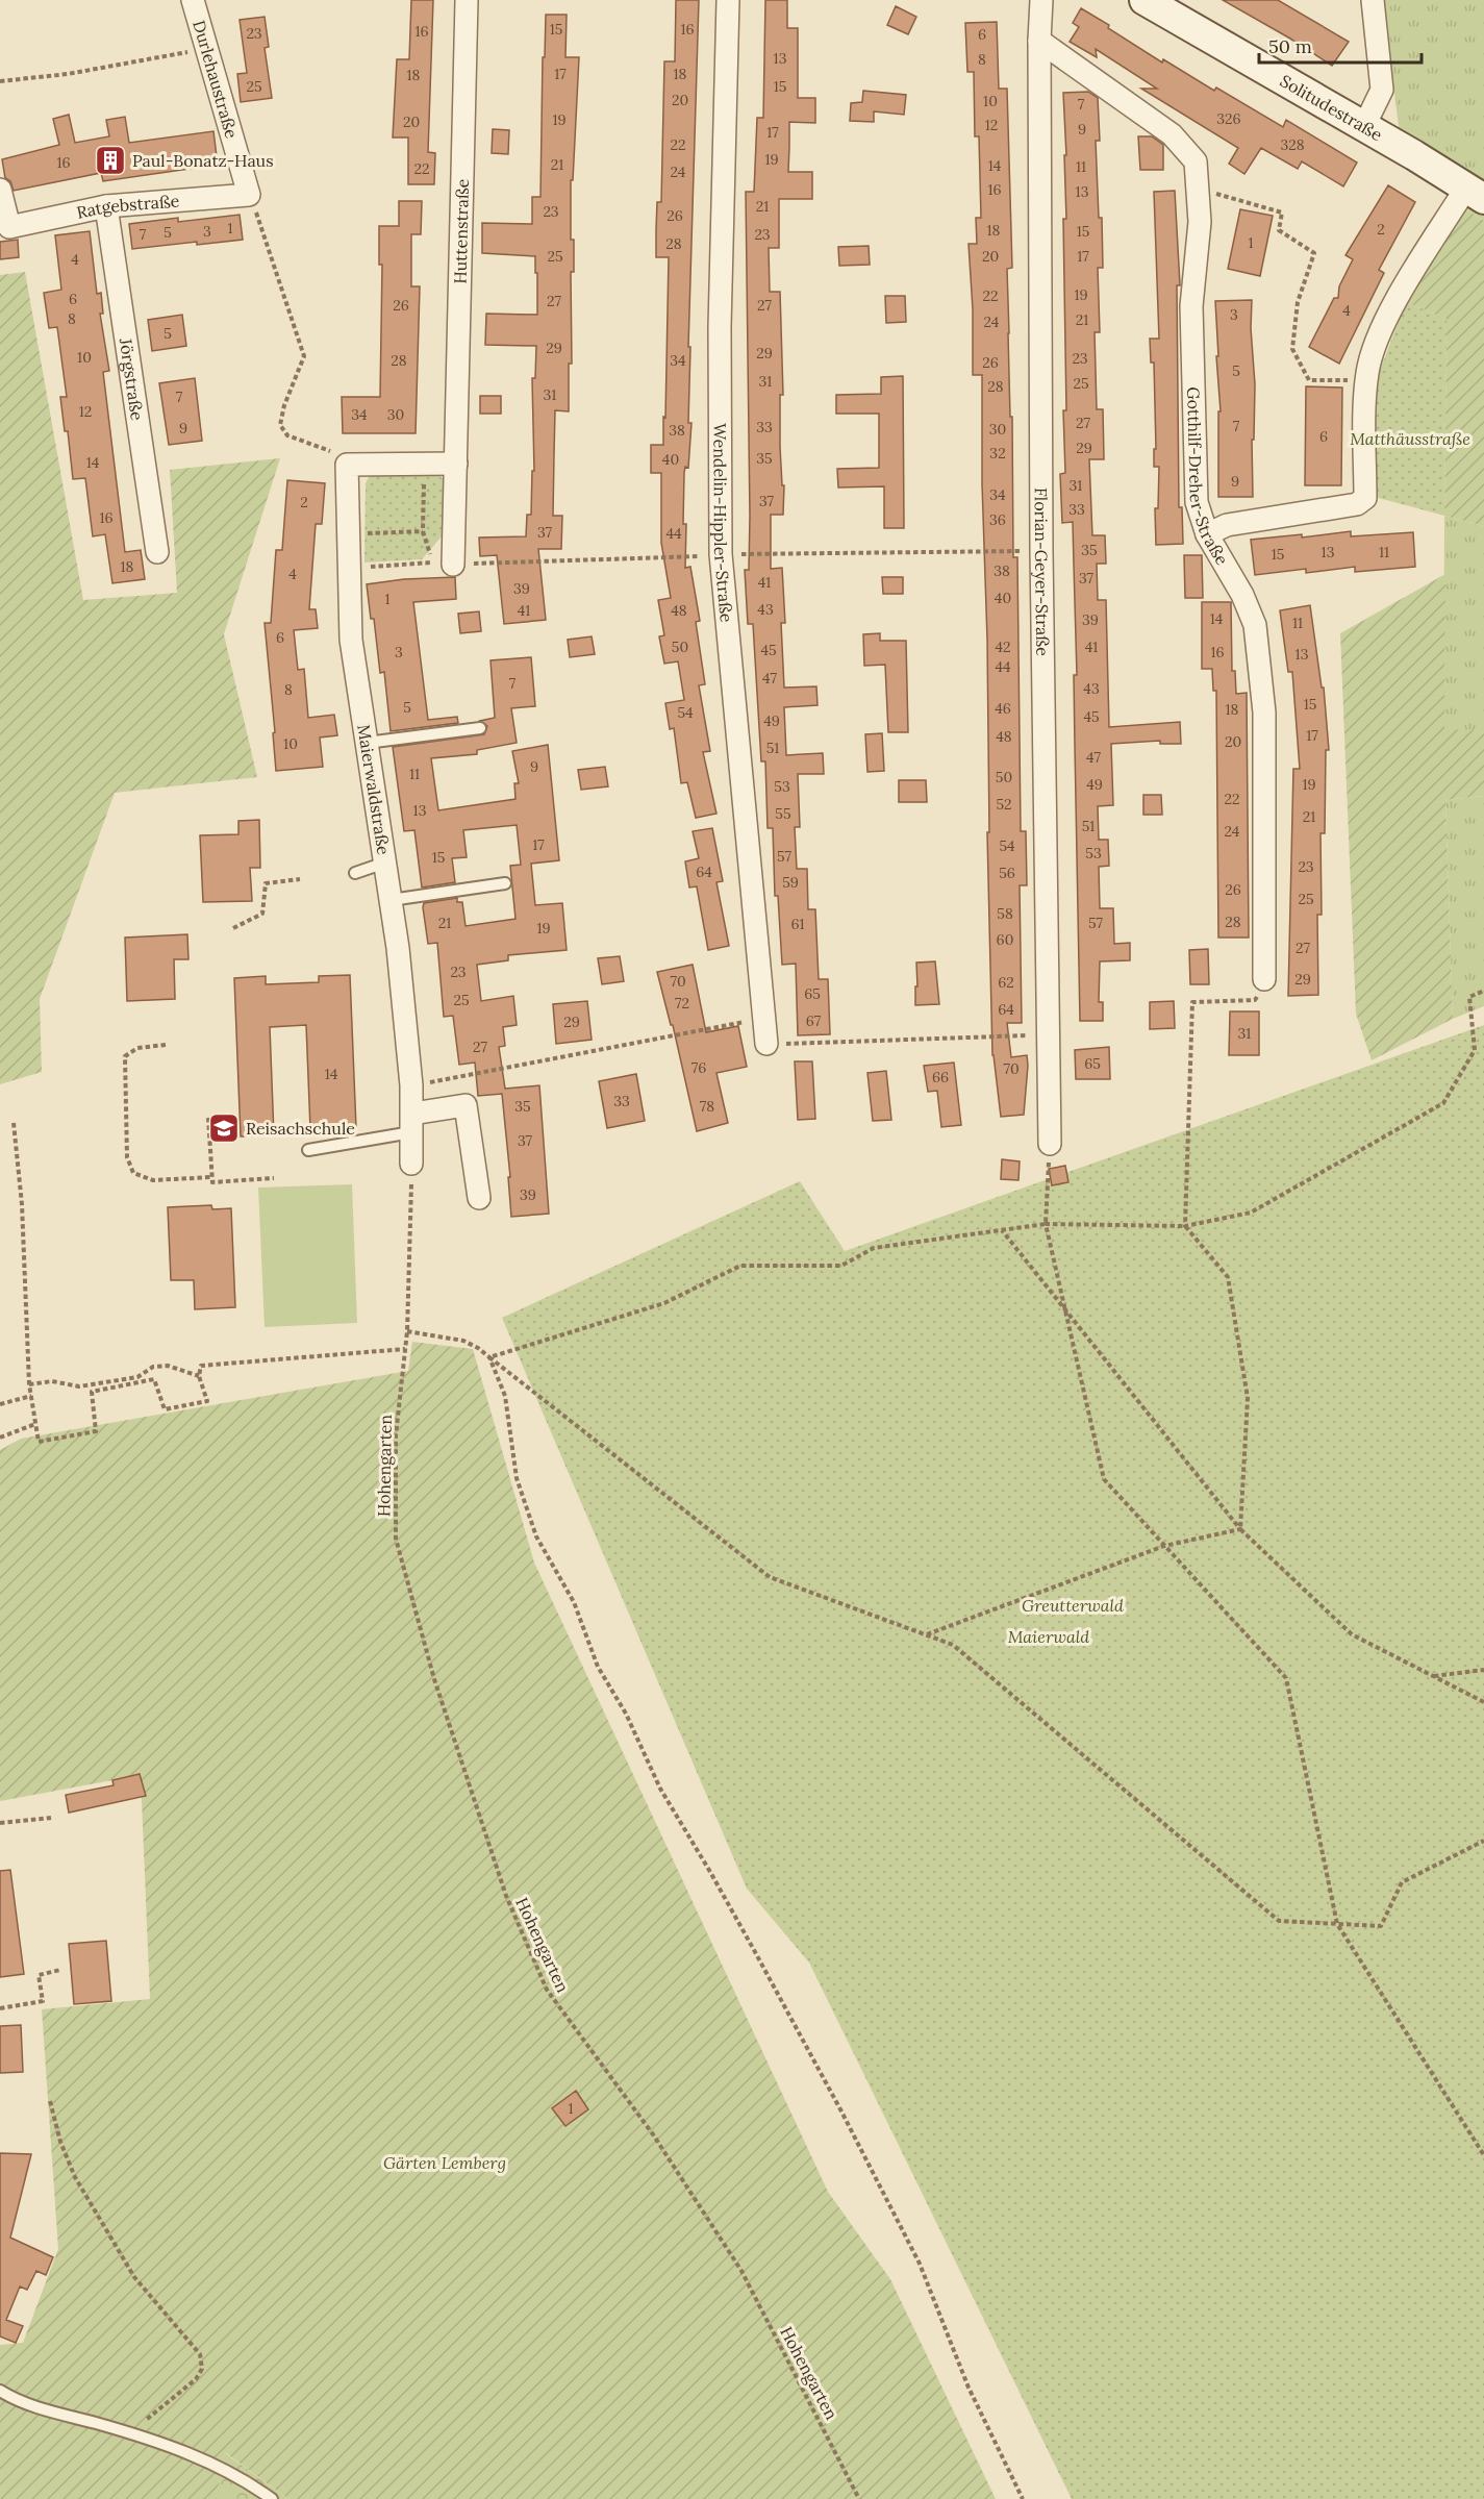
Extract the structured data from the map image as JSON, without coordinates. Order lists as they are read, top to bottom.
{
  "streets": {
    "main road": ["Solitudestraße"],
    "street": [
      "Durlehaustraße",
      "Ratgebstraße",
      "Huttenstraße",
      "Jörgstraße",
      "Gotthilf-Dreher-Straße",
      "Wendelin-Hippler-Straße",
      "Florian-Geyer-Straße",
      "Maierwaldstraße"
    ],
    "path": ["Hohengarten"]
  },
  "crossings": [
    ["Durlehaustraße", "Ratgebstraße"],
    ["Ratgebstraße", "Jörgstraße"],
    ["Gotthilf-Dreher-Straße", "Florian-Geyer-Straße"],
    ["Maierwaldstraße", "Hohengarten"]
  ],
  "parks": [
    "Matthäusstraße",
    "Greutterwald",
    "Maierwald",
    "Gärten Lemberg"
  ],
  "places": {
    "building": ["Paul-Bonatz-Haus"],
    "school or university": ["Reisachschule"]
  },
  "house_numbers": [
    "15",
    "16",
    "16",
    "23",
    "6",
    "13",
    "8",
    "17",
    "18",
    "18",
    "25",
    "15",
    "20",
    "10",
    "7",
    "326",
    "19",
    "20",
    "12",
    "9",
    "17",
    "22",
    "328",
    "19",
    "16",
    "21",
    "14",
    "11",
    "22",
    "24",
    "16",
    "13",
    "21",
    "23",
    "26",
    "1",
    "2",
    "18",
    "3",
    "15",
    "5",
    "7",
    "23",
    "1",
    "28",
    "25",
    "20",
    "17",
    "4",
    "19",
    "22",
    "6",
    "27",
    "26",
    "27",
    "4",
    "3",
    "8",
    "21",
    "24",
    "5",
    "29",
    "29",
    "10",
    "23",
    "28",
    "34",
    "26",
    "5",
    "31",
    "25",
    "28",
    "31",
    "7",
    "12",
    "34",
    "30",
    "27",
    "7",
    "33",
    "9",
    "30",
    "38",
    "6",
    "29",
    "32",
    "35",
    "40",
    "14",
    "9",
    "31",
    "34",
    "37",
    "2",
    "33",
    "16",
    "36",
    "37",
    "44",
    "35",
    "13",
    "11",
    "15",
    "18",
    "38",
    "4",
    "37",
    "41",
    "39",
    "40",
    "1",
    "43",
    "41",
    "48",
    "14",
    "39",
    "11",
    "6",
    "50",
    "42",
    "41",
    "45",
    "3",
    "16",
    "13",
    "44",
    "47",
    "7",
    "43",
    "8",
    "15",
    "5",
    "46",
    "18",
    "54",
    "45",
    "49",
    "17",
    "48",
    "20",
    "10",
    "51",
    "47",
    "9",
    "11",
    "50",
    "49",
    "19",
    "53",
    "22",
    "52",
    "13",
    "55",
    "21",
    "51",
    "24",
    "17",
    "54",
    "53",
    "57",
    "15",
    "23",
    "64",
    "56",
    "59",
    "26",
    "25",
    "58",
    "28",
    "21",
    "57",
    "61",
    "19",
    "60",
    "27",
    "23",
    "29",
    "70",
    "62",
    "65",
    "25",
    "72",
    "64",
    "67",
    "29",
    "31",
    "27",
    "65",
    "76",
    "70",
    "14",
    "66",
    "33",
    "35",
    "78",
    "37",
    "39",
    "1"
  ],
  "scale_bar": "50 m"
}
